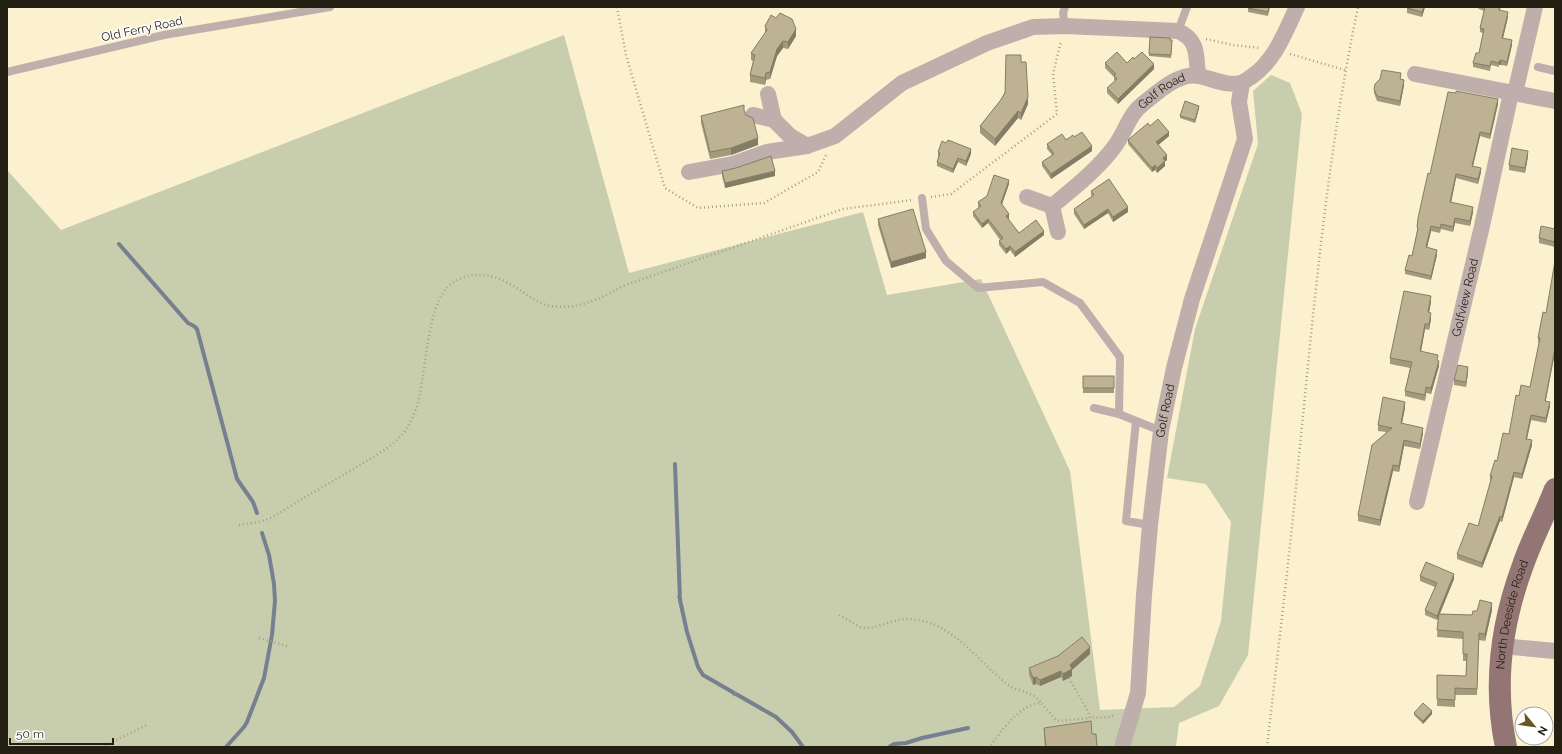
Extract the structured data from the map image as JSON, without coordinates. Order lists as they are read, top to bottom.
{
  "streets": {
    "main road": ["North Deeside Road"],
    "street": ["Golf Road", "Golfview Road"],
    "lane": ["Old Ferry Road"]
  },
  "scale_bar": "50 m",
  "north": "bottom right"
}
